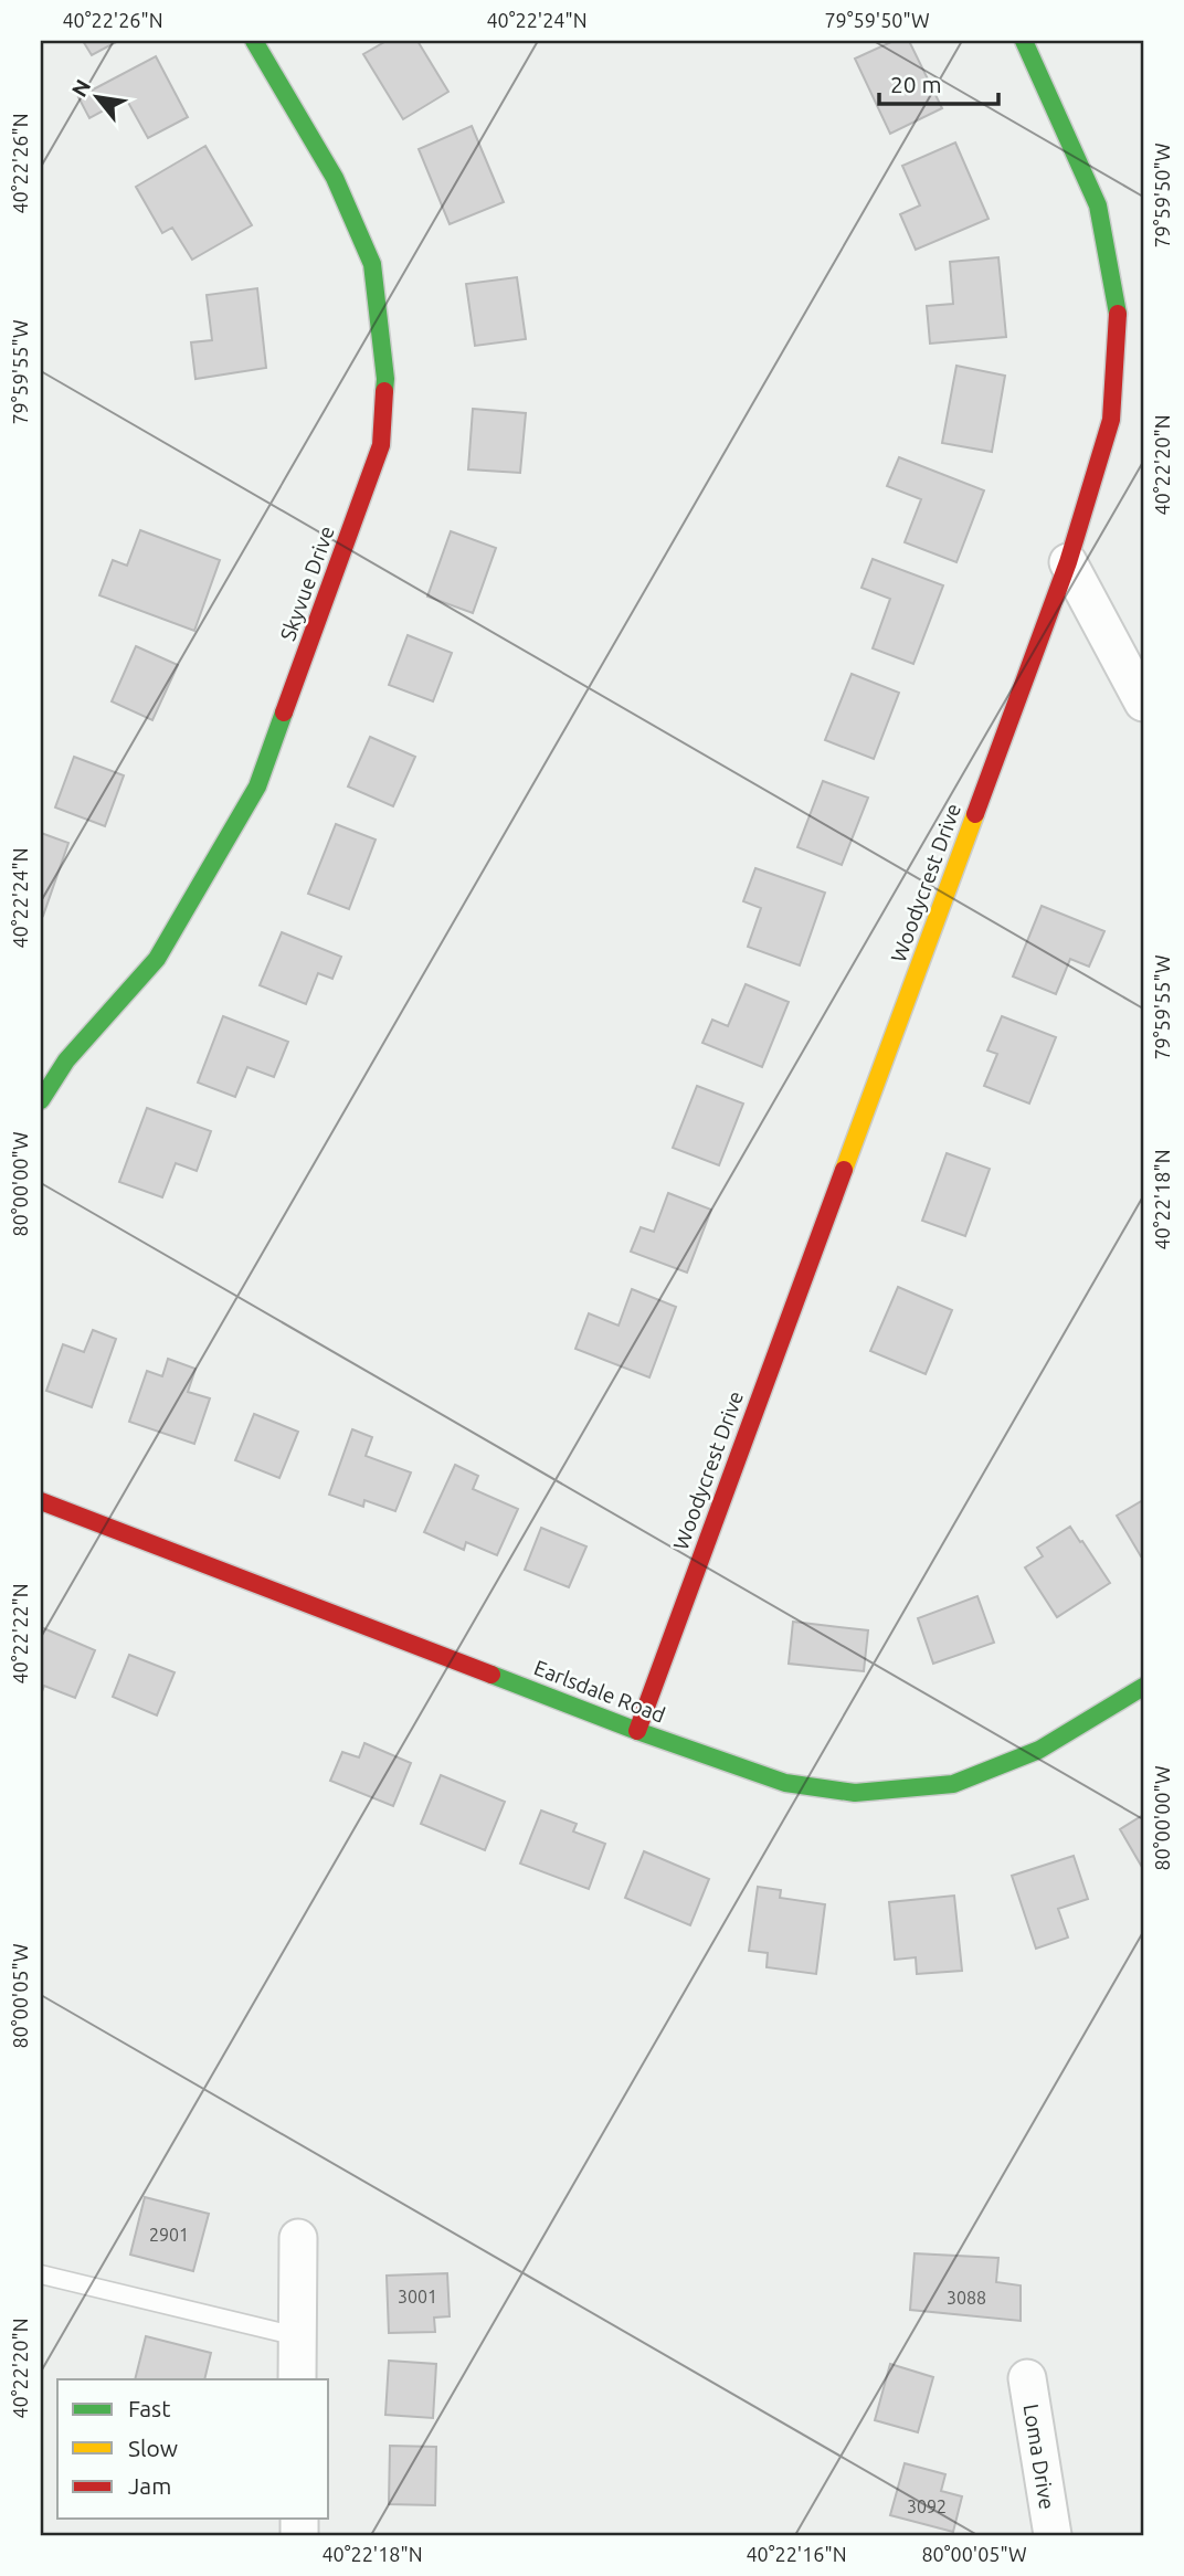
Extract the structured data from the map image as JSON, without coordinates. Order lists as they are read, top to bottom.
{
  "streets": {
    "street": [
      "Skyvue Drive",
      "Woodycrest Drive",
      "Earlsdale Road",
      "Loma Drive"
    ]
  },
  "crossings": [
    ["Woodycrest Drive", "Earlsdale Road"]
  ],
  "house_numbers": [
    "2901",
    "3001",
    "3088",
    "3092"
  ],
  "legend": ["Fast", "Slow", "Jam"],
  "scale_bar": "20 m",
  "north": "top left",
  "coordinates": [
    "40°22'26\"N",
    "40°22'24\"N",
    "79°59'50\"W",
    "79°59'55\"W",
    "40°22'20\"N",
    "80°00'00\"W",
    "40°22'18\"N",
    "40°22'22\"N",
    "80°00'05\"W",
    "40°22'16\"N"
  ]
}
